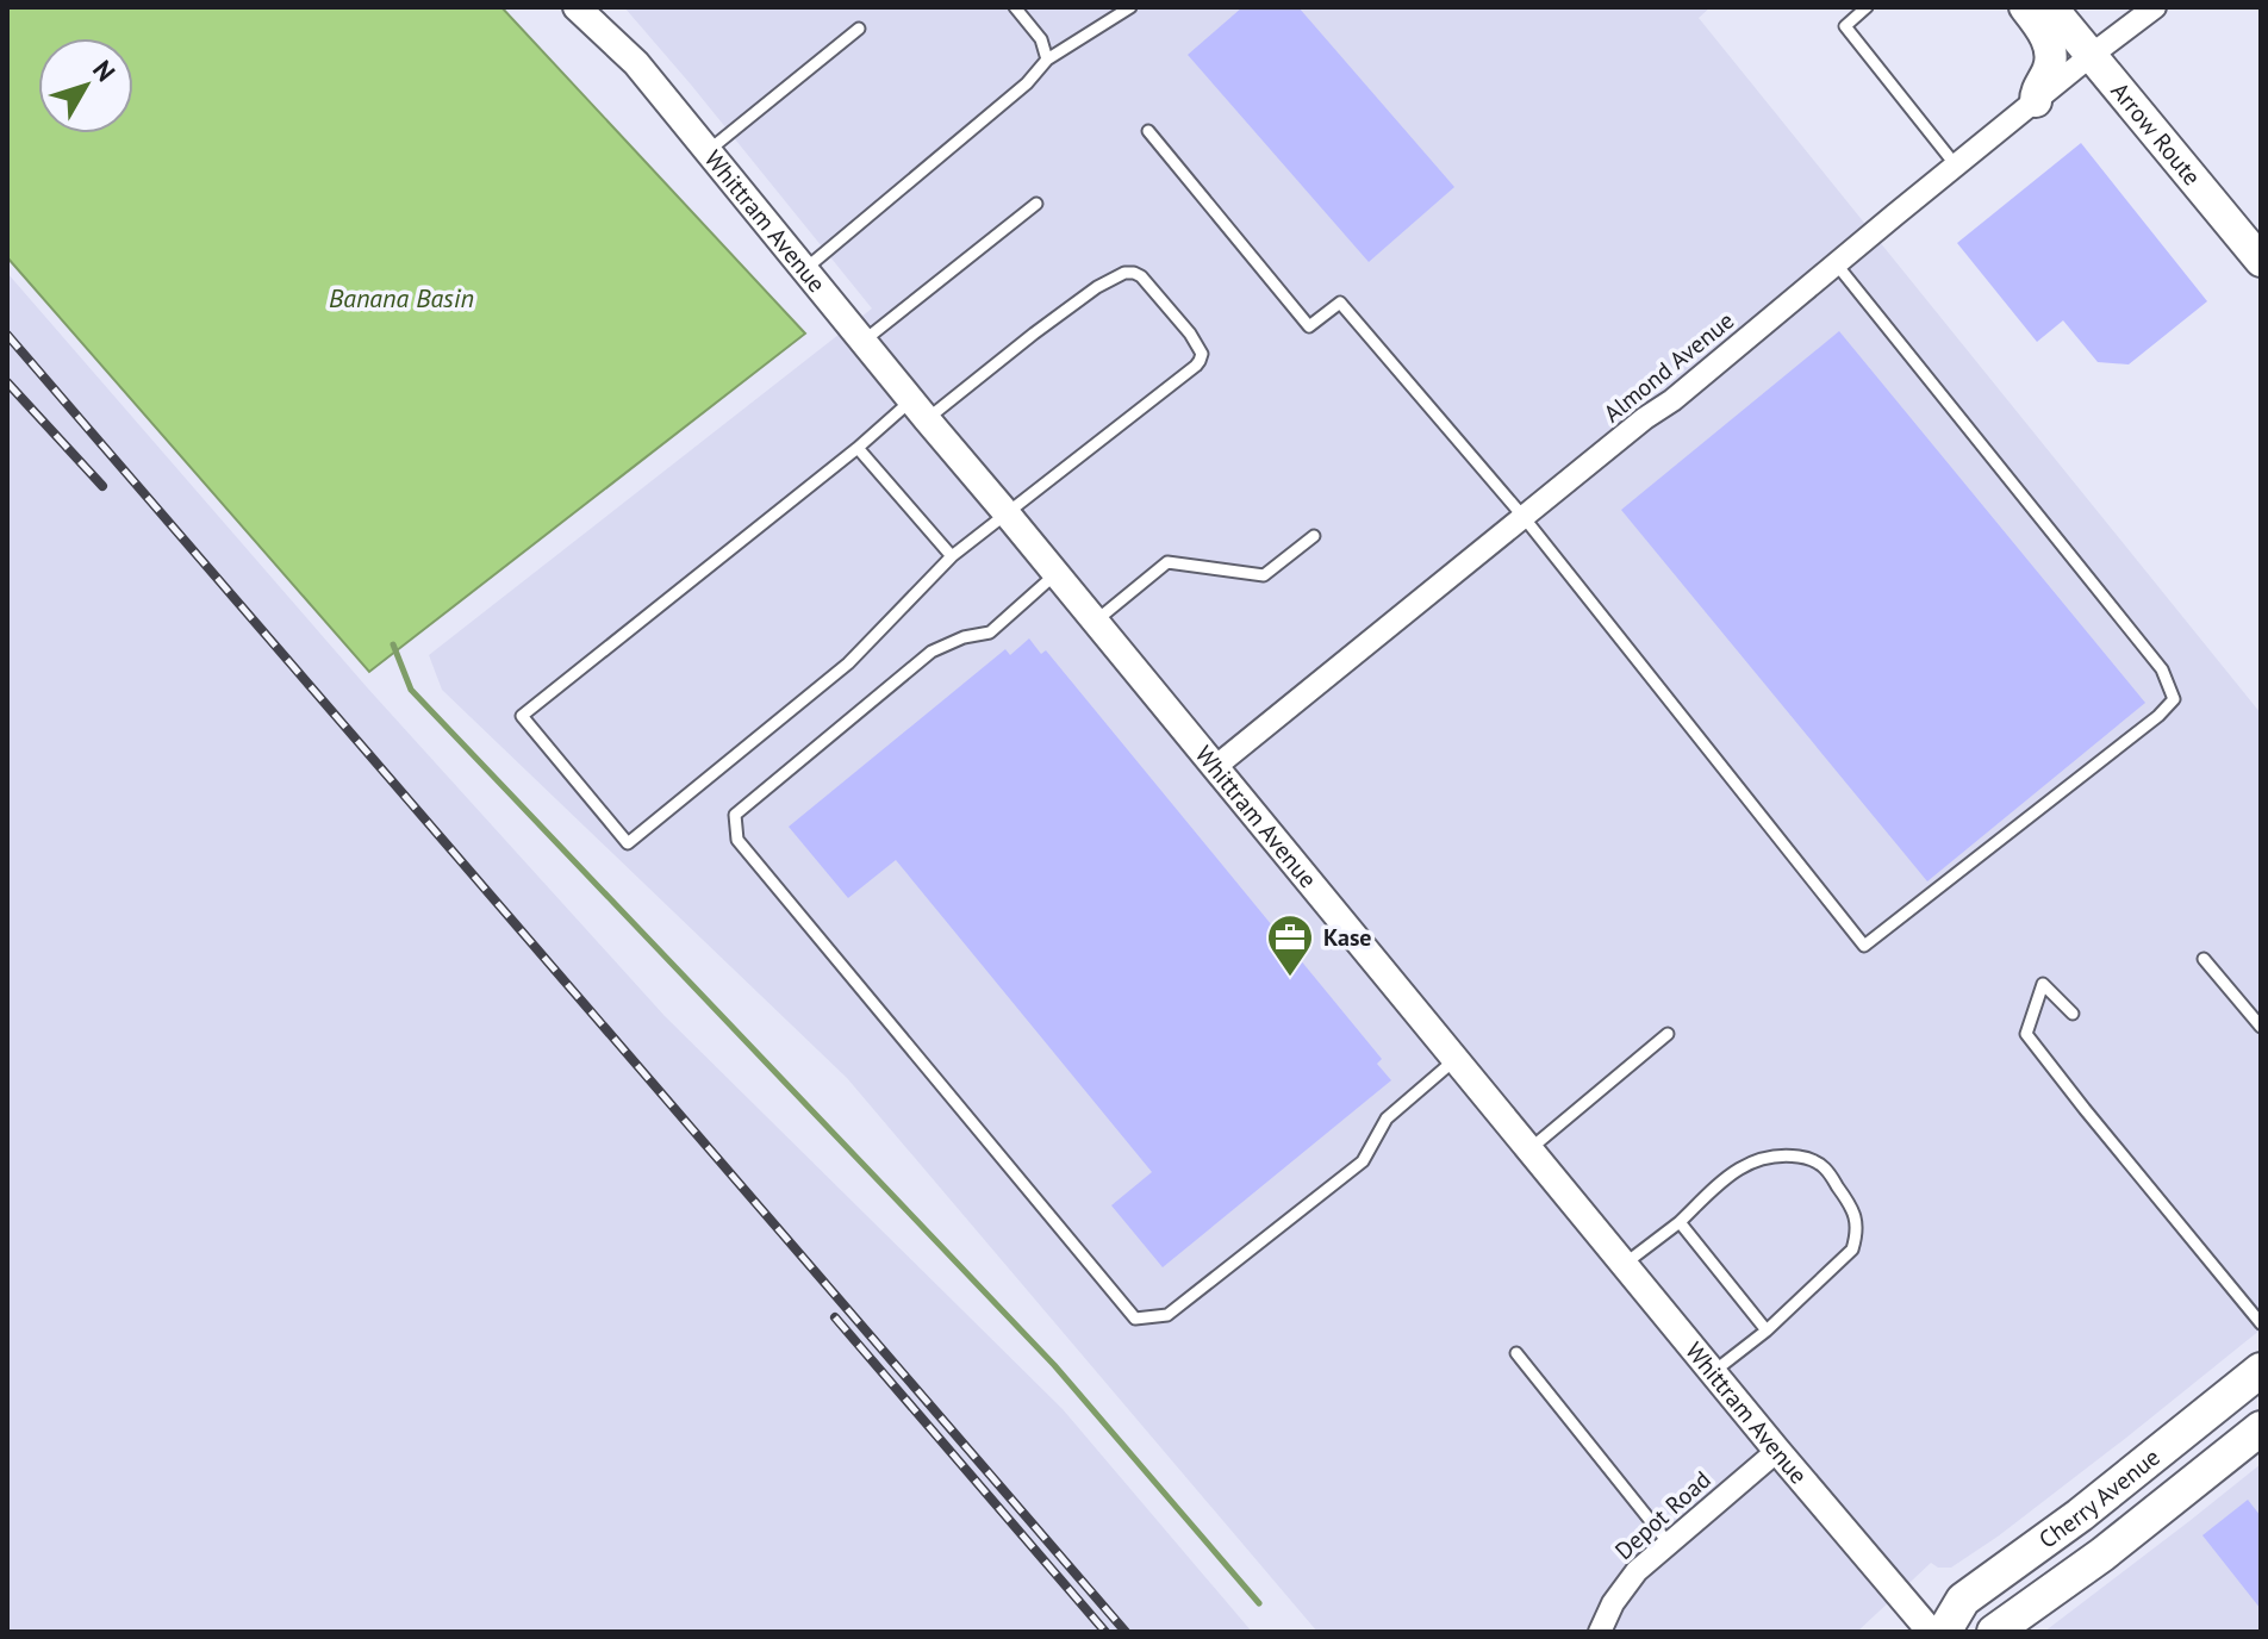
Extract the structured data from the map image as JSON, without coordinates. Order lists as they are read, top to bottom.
{
  "streets": {
    "main road": ["Arrow Route", "Cherry Avenue"],
    "street": ["Whittram Avenue", "Almond Avenue", "Depot Road"]
  },
  "crossings": [
    ["Arrow Route", "Almond Avenue"],
    ["Whittram Avenue", "Almond Avenue"],
    ["Whittram Avenue", "Depot Road"]
  ],
  "water": ["Banana Basin"],
  "places": {
    "office": ["Kase"]
  },
  "north": "top right"
}
